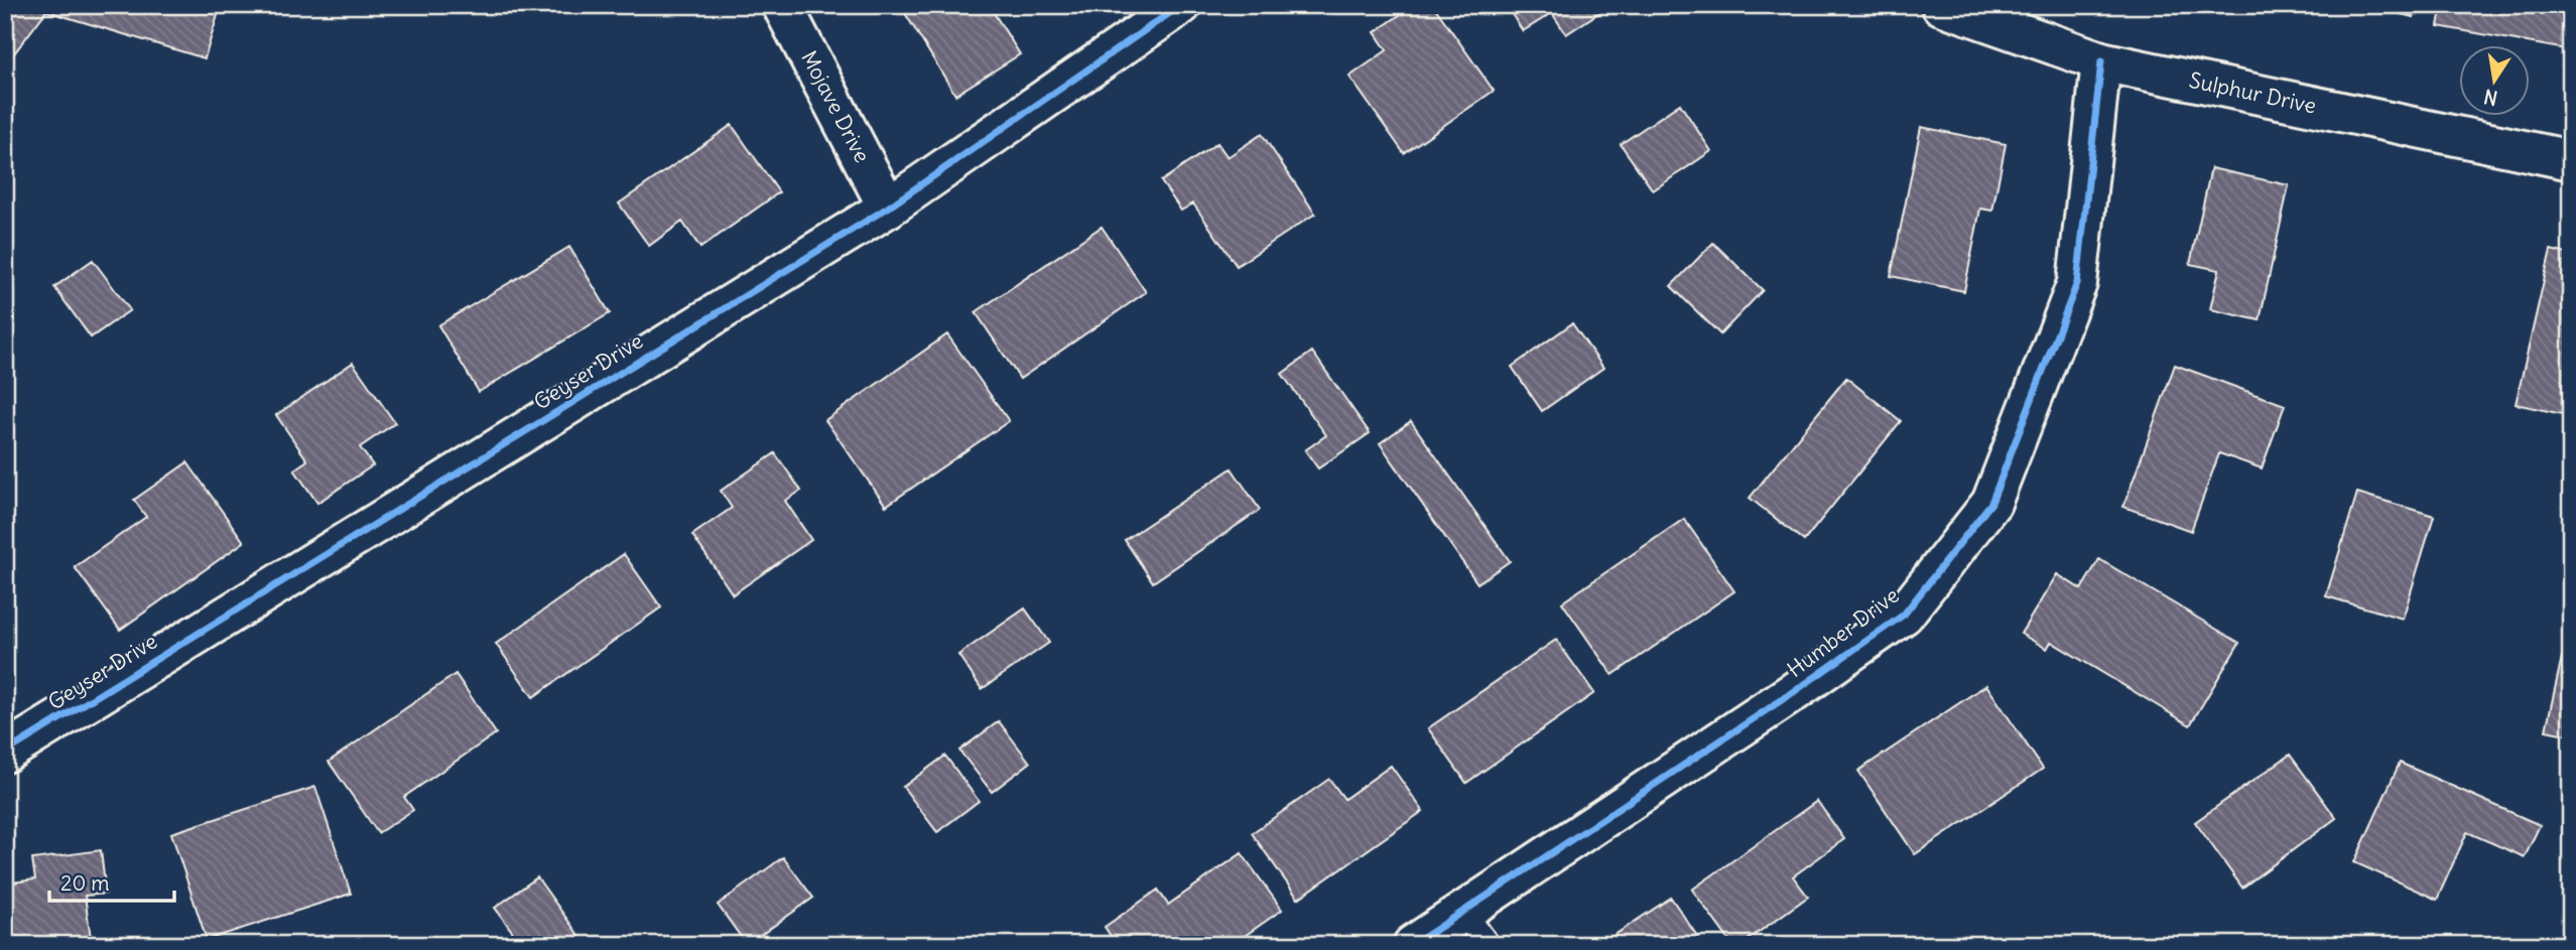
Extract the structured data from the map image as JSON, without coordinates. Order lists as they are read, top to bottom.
{
  "streets": {
    "street": [
      "Sulphur Drive",
      "Mojave Drive",
      "Geyser Drive",
      "Humber Drive"
    ]
  },
  "crossings": [
    ["Sulphur Drive", "Humber Drive"],
    ["Mojave Drive", "Geyser Drive"]
  ],
  "scale_bar": "20 m",
  "north": "bottom"
}
